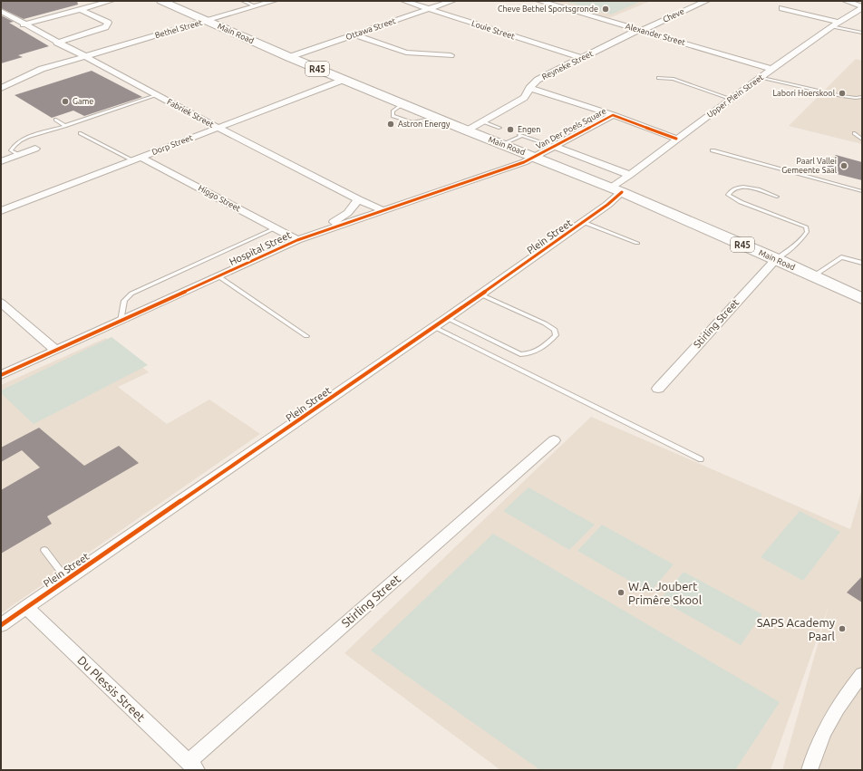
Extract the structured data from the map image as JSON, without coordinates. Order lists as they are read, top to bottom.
{
  "streets": {
    "main road": ["Main Road", "R45"],
    "street": [
      "Cheve",
      "Bethel Street",
      "Ottawa Street",
      "Louie Street",
      "Alexander Street",
      "Reyneke Street",
      "Upper Plein Street",
      "Fabriek Street",
      "Van Der Poels Square",
      "Dorp Street",
      "Higgo Street",
      "Plein Street",
      "Hospital Street",
      "Stirling Street",
      "Du Plessis Street"
    ]
  },
  "crossings": [
    ["Cheve", "Alexander Street"],
    ["Cheve", "Reyneke Street"],
    ["Bethel Street", "Main Road"],
    ["Bethel Street", "Fabriek Street"],
    ["Ottawa Street", "Louie Street"],
    ["Ottawa Street", "Main Road"],
    ["Louie Street", "Reyneke Street"],
    ["Main Road", "Reyneke Street"],
    ["Main Road", "Upper Plein Street"],
    ["Main Road", "Van Der Poels Square"],
    ["Main Road", "Dorp Street"],
    ["Main Road", "Plein Street"],
    ["Main Road", "Hospital Street"],
    ["Main Road", "Stirling Street"],
    ["Alexander Street", "Reyneke Street"],
    ["Alexander Street", "Upper Plein Street"],
    ["Reyneke Street", "Van Der Poels Square"],
    ["Upper Plein Street", "Van Der Poels Square"],
    ["Upper Plein Street", "Plein Street"],
    ["Fabriek Street", "Dorp Street"],
    ["Fabriek Street", "Hospital Street"],
    ["Van Der Poels Square", "Hospital Street"],
    ["Dorp Street", "Higgo Street"],
    ["Higgo Street", "Hospital Street"],
    ["Plein Street", "Du Plessis Street"],
    ["Stirling Street", "Du Plessis Street"]
  ],
  "places": [
    "Cheve Bethel Sportsgronde",
    "Labori Hoerskool",
    "Game",
    "Astron Energy",
    "Engen",
    "Paarl Vallei Gemeente Saal",
    "W.A. Joubert Primêre Skool",
    "SAPS Academy Paarl"
  ]
}
